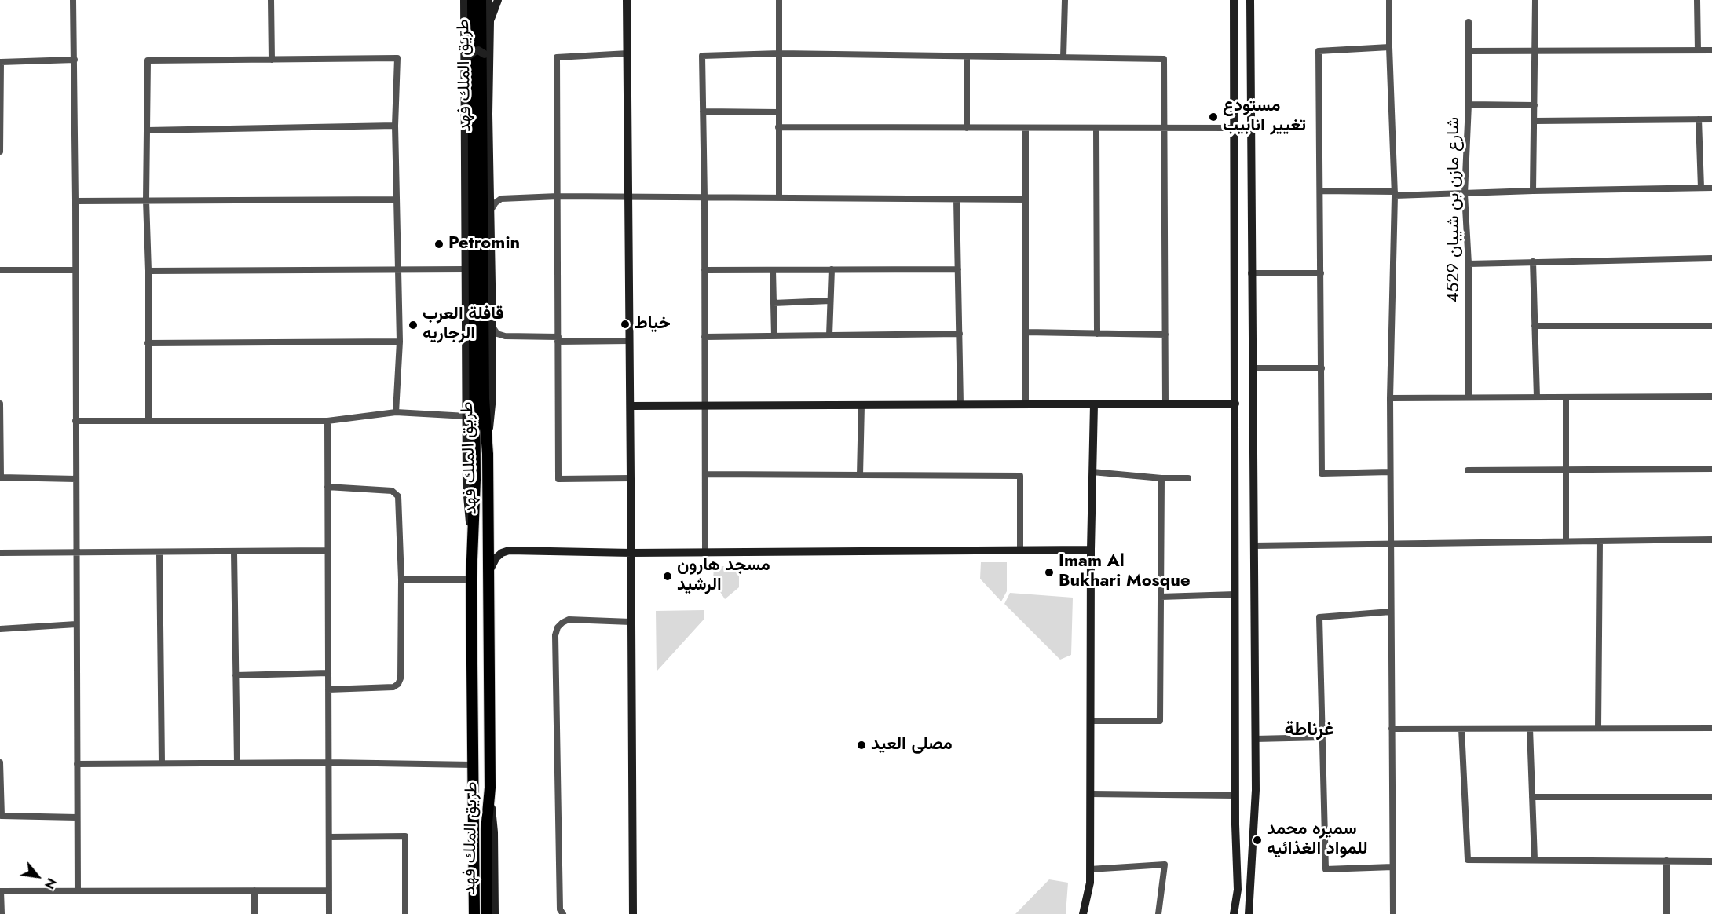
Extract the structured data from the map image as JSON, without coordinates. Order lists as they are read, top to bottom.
{
  "streets": {
    "highway": ["طريق الملك فهد"],
    "street": ["شارع مازن بن شيبان 4529"]
  },
  "districts": ["غرناطة"],
  "places": [
    "مستودع تغيير انابيب",
    "Petromin",
    "خياط",
    "قافلة العرب الرجاريه",
    "Imam Al Bukhari Mosque",
    "مسجد هارون الرشيد",
    "مصلى العيد",
    "سميره محمد للمواد الغذائيه"
  ],
  "north": "bottom right"
}
